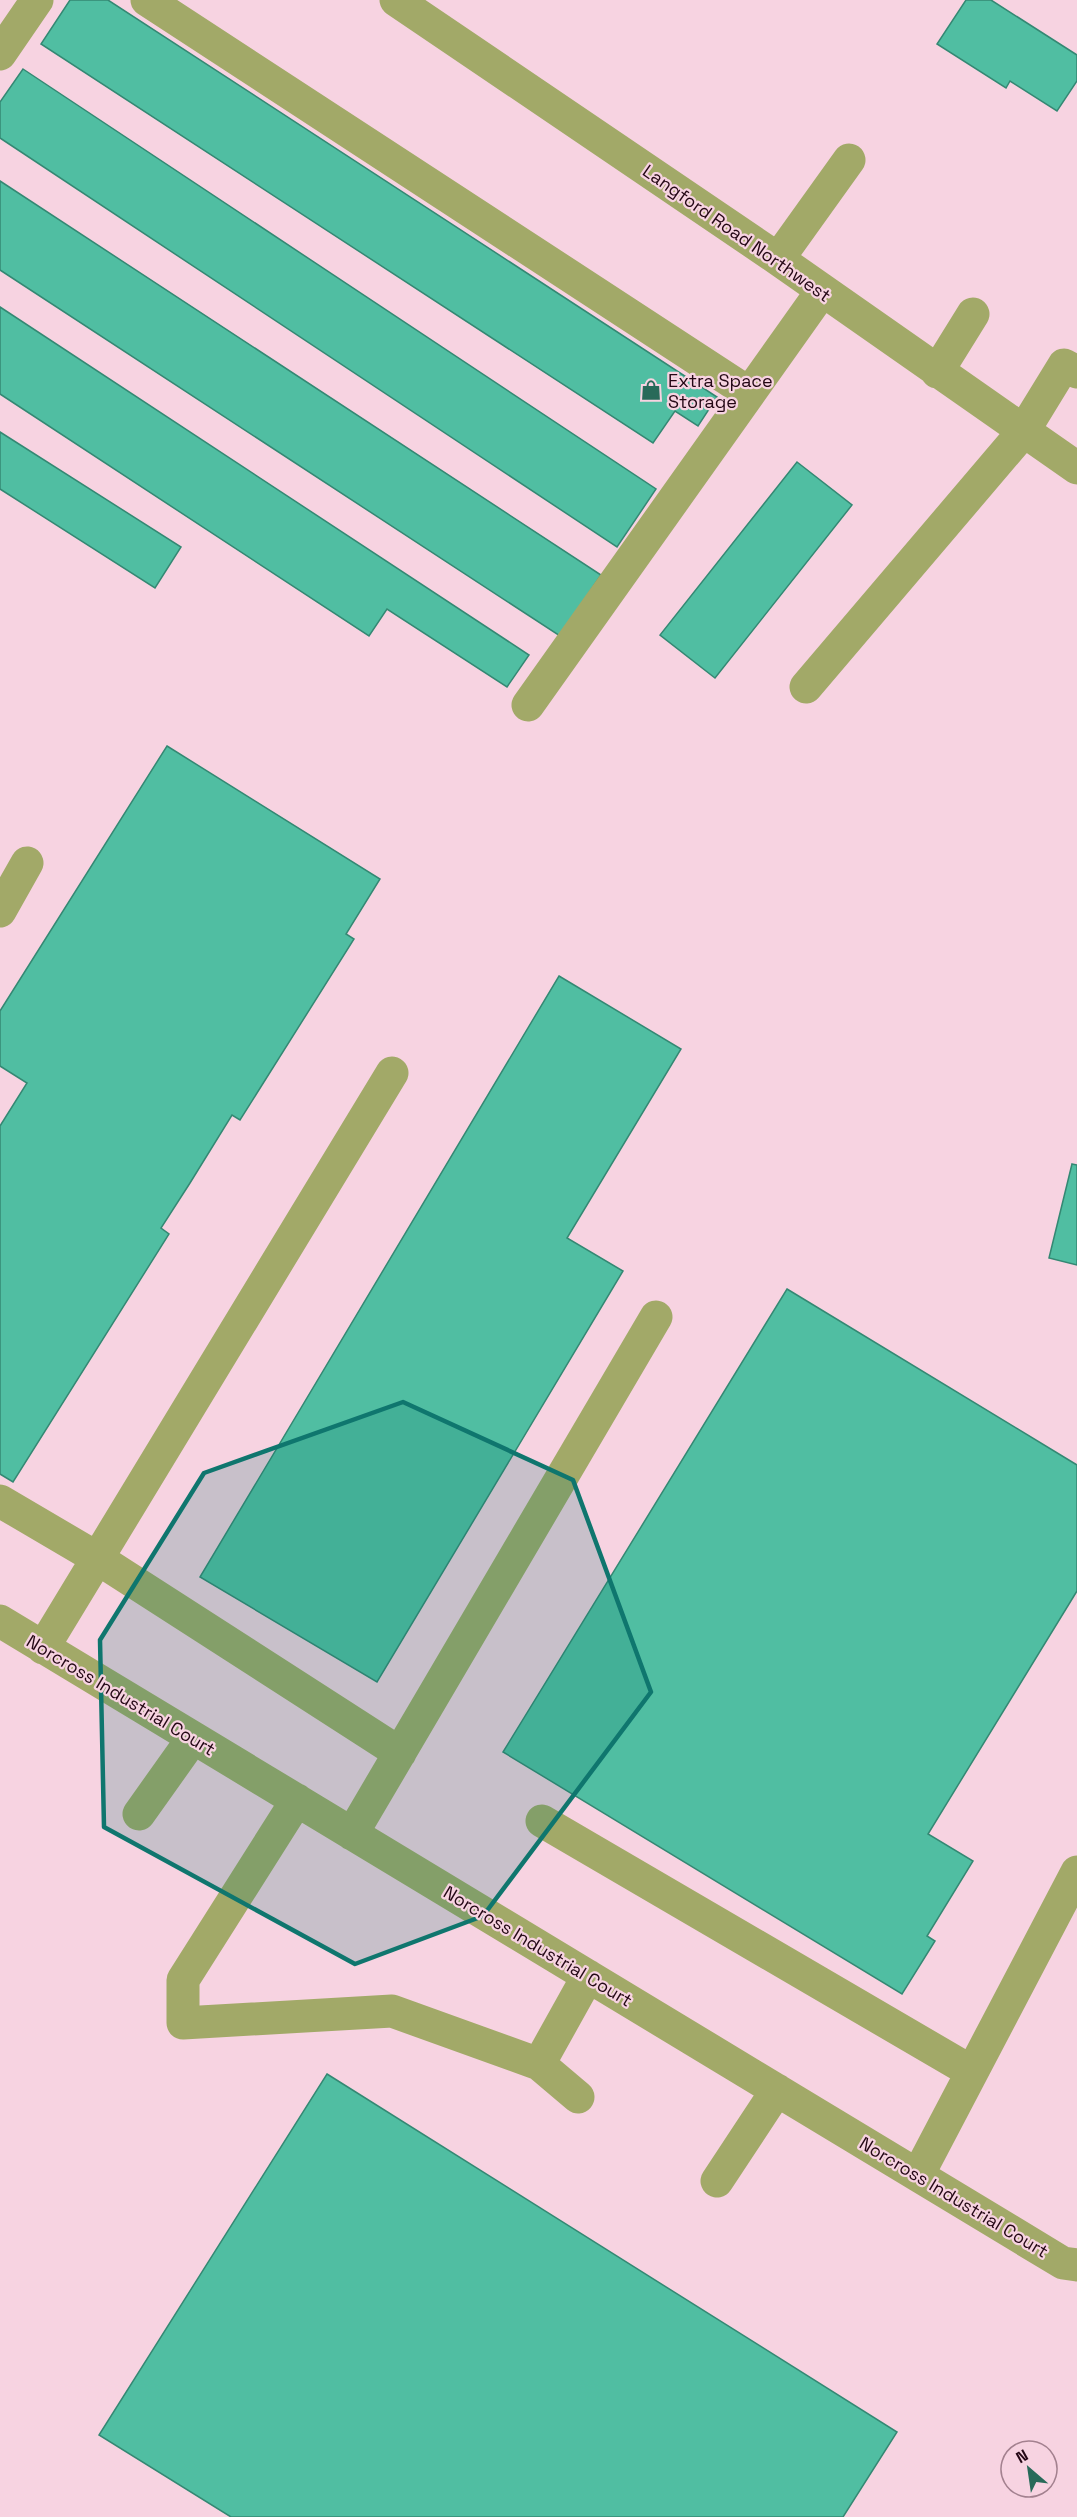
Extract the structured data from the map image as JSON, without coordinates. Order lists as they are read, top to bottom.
{
  "streets": {
    "street": ["Langford Road Northwest", "Norcross Industrial Court"]
  },
  "places": {
    "shop": ["Extra Space Storage"]
  },
  "north": "top left"
}
